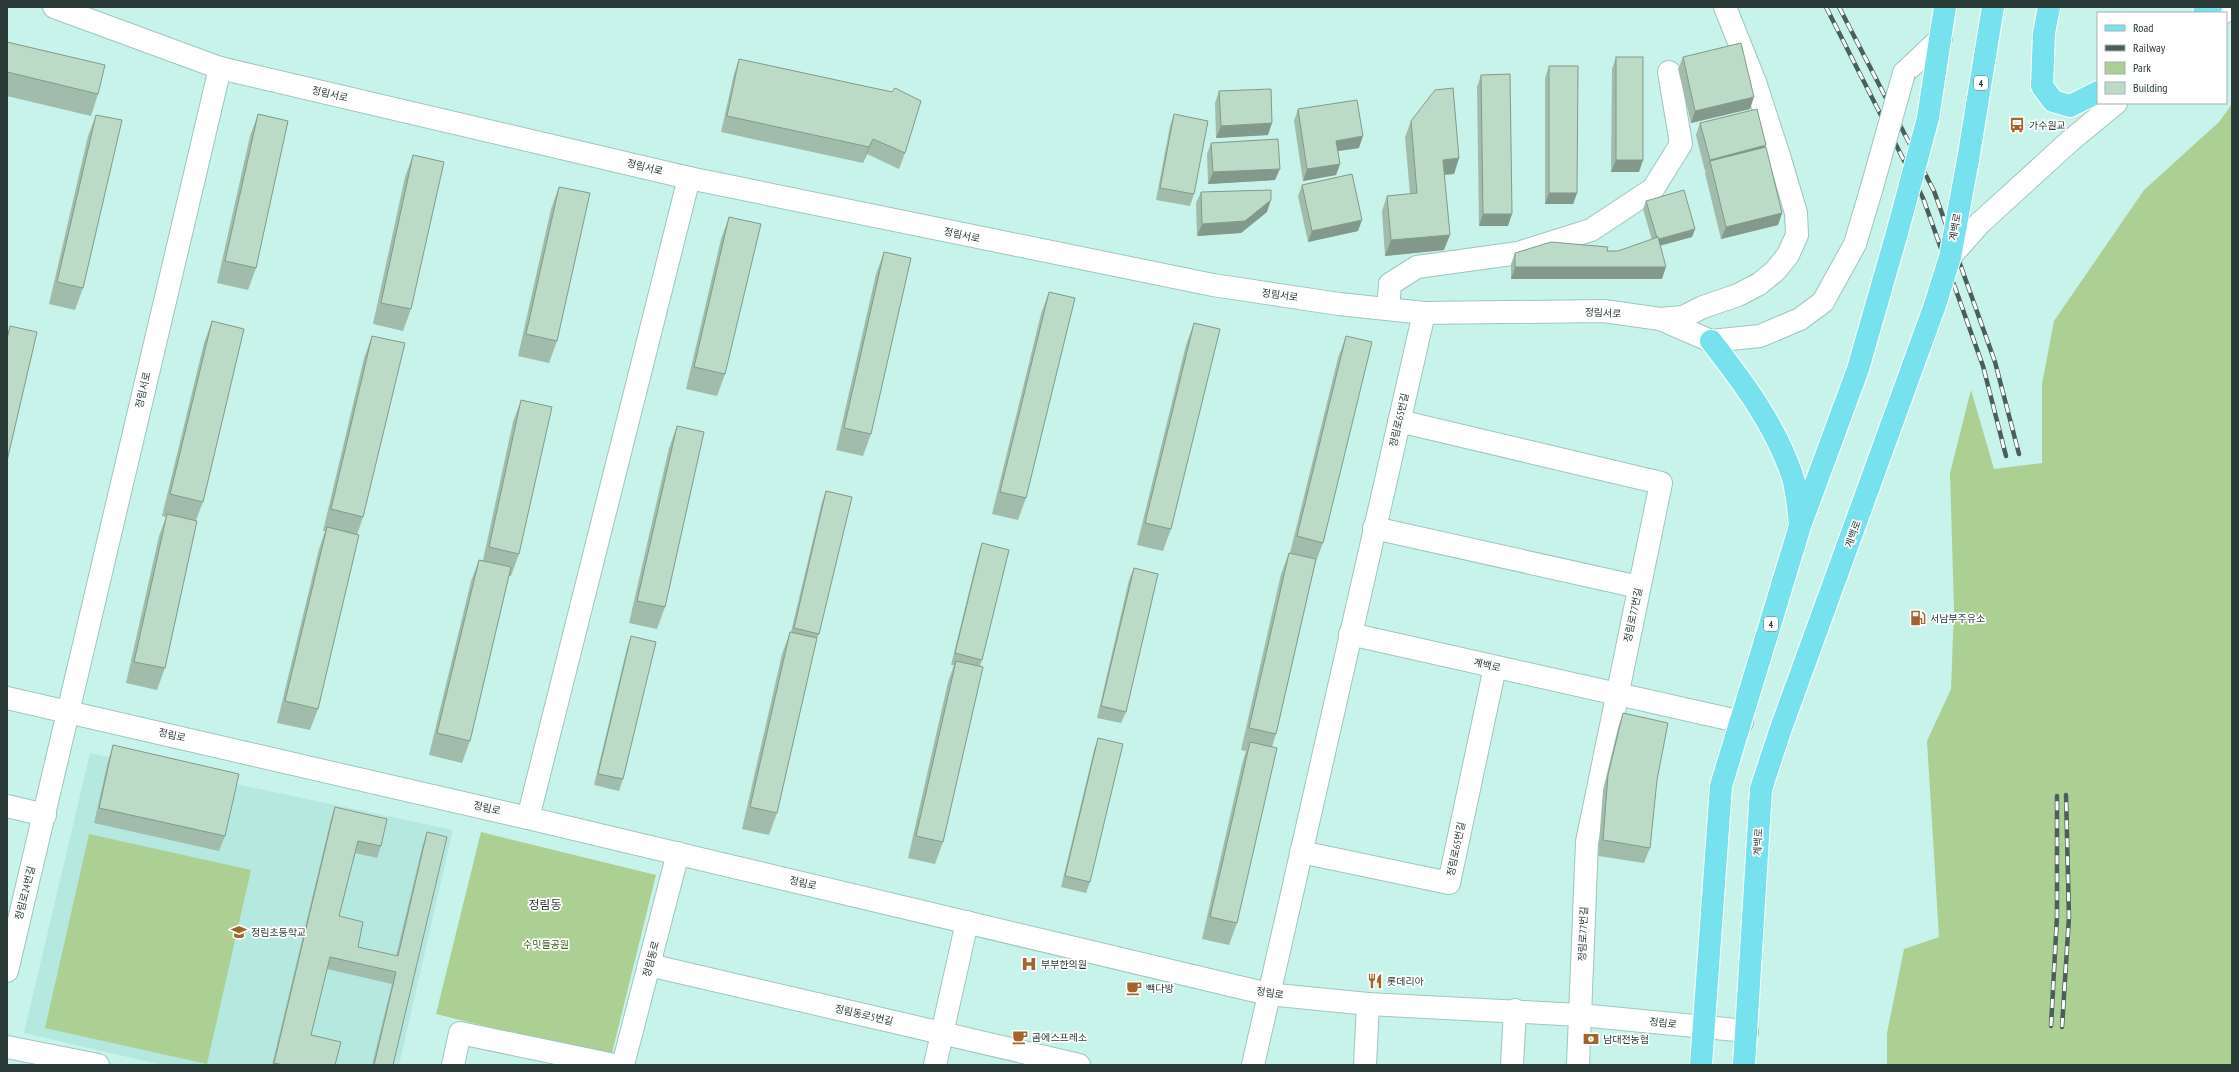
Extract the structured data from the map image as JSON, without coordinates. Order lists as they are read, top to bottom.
{
  "streets": {
    "main road": ["4", "계백로"],
    "street": [
      "정림서로",
      "정림로65번길",
      "정림로77번길",
      "정림로",
      "정림로24번길",
      "정림동로",
      "정림동로5번길"
    ]
  },
  "crossings": [
    ["4", "계백로"],
    ["4", "정림로"],
    ["정림서로", "정림로65번길"],
    ["정림서로", "정림로"],
    ["정림서로", "정림로24번길"],
    ["계백로", "정림로65번길"],
    ["계백로", "정림로77번길"],
    ["계백로", "정림로"],
    ["정림로65번길", "정림로77번길"],
    ["정림로65번길", "정림로"],
    ["정림로77번길", "정림로"],
    ["정림로", "정림로24번길"],
    ["정림로", "정림동로"],
    ["정림동로", "정림동로5번길"]
  ],
  "districts": ["정림동"],
  "parks": ["수밋들공원"],
  "places": {
    "bus stop": ["가수원교"],
    "fuel station": ["서남부주유소"],
    "school or university": ["정림초등학교"],
    "hospital": ["부부한의원"],
    "restaurant": ["롯데리아"],
    "cafe": ["빽다방", "곰에스프레소"],
    "bank": ["남대전농협"]
  },
  "legend": [
    "Road",
    "Railway",
    "Park",
    "Building"
  ]
}
